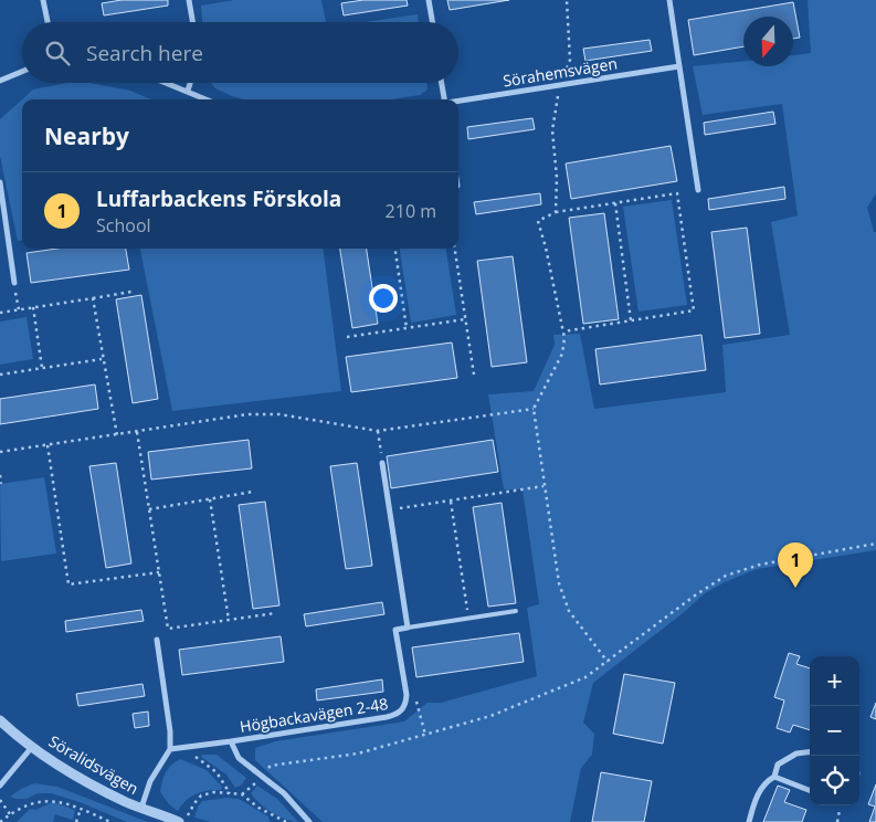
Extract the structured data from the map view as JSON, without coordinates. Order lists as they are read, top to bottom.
{
  "streets": {
    "street": ["Sörahemsvägen", "Högbackavägen 2-48", "Söralidsvägen"]
  },
  "north": "bottom",
  "page": {
    "search": "Search here",
    "heading": "Nearby",
    "list": [
      {
        "mark": "1",
        "name": "Luffarbackens Förskola",
        "note": "School",
        "value": "210 m"
      }
    ],
    "pins": "1",
    "map_buttons": ["+", "−"]
  }
}
